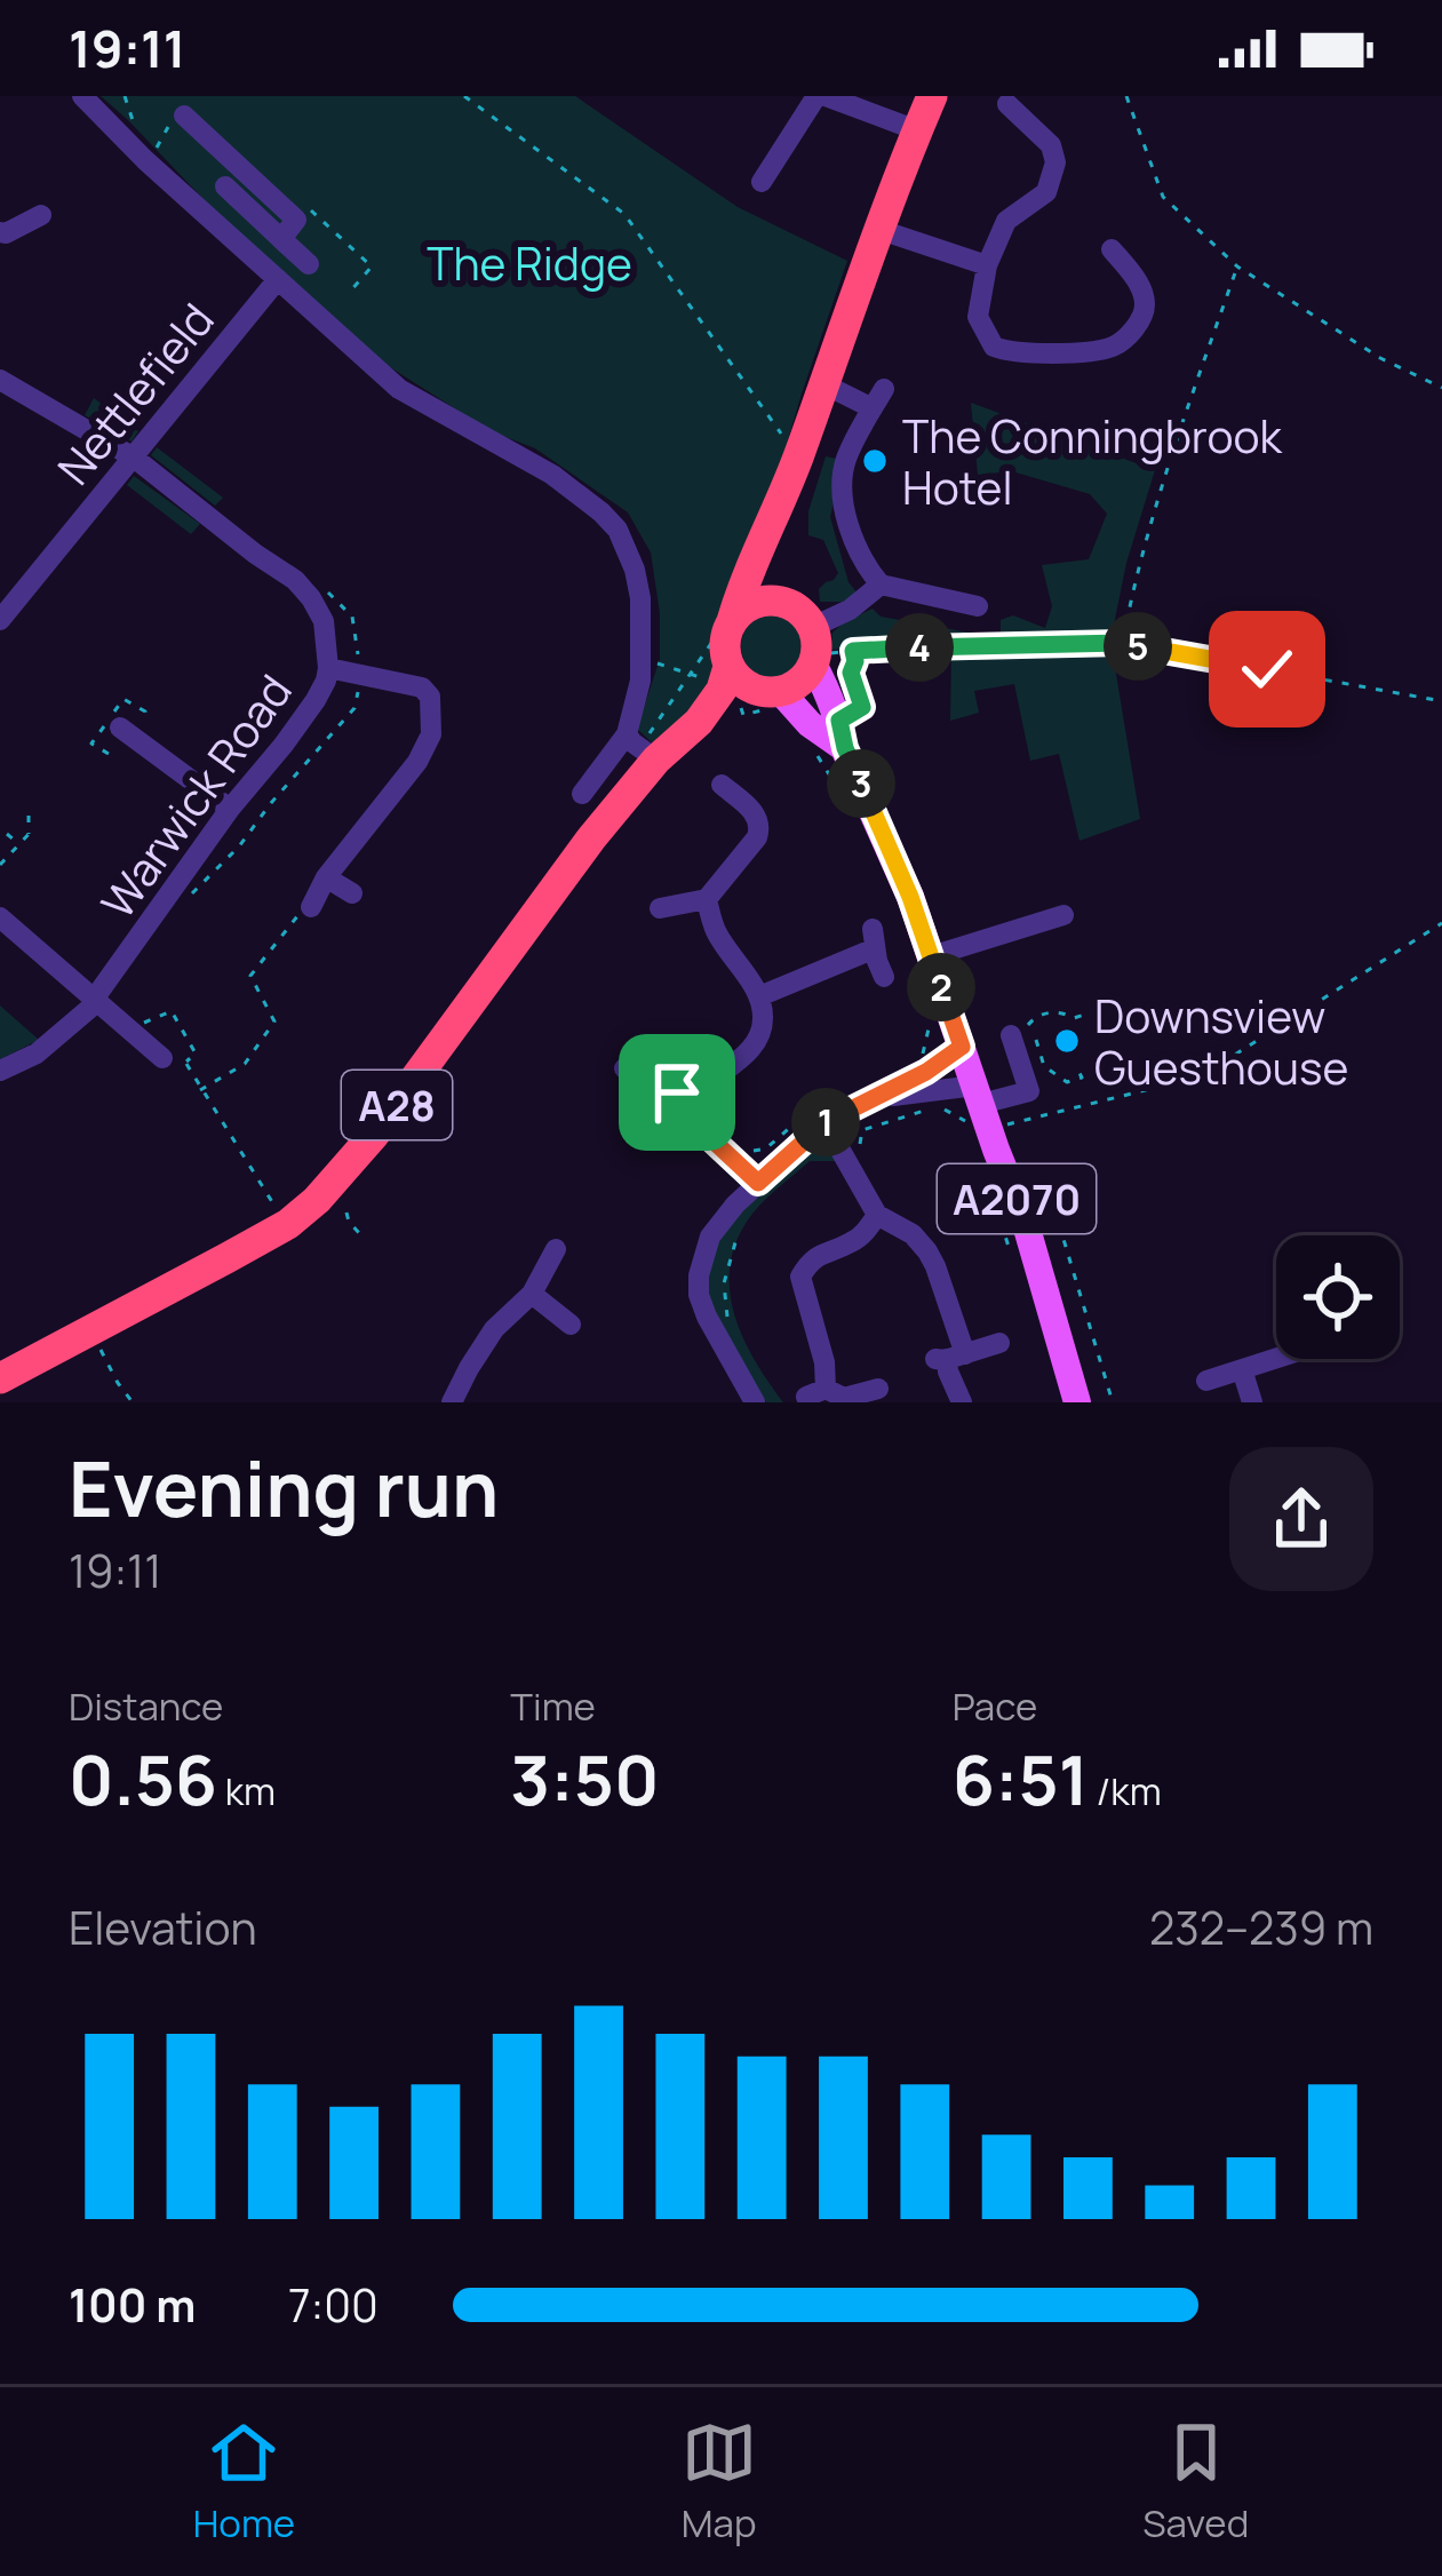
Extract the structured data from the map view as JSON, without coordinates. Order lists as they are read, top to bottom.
{
  "streets": {
    "highway": ["A28"],
    "main road": ["A2070"],
    "street": ["Nettlefield", "Warwick Road"]
  },
  "crossings": [
    ["Nettlefield", "Warwick Road"],
    ["A28", "A2070"]
  ],
  "parks": ["The Ridge"],
  "places": ["The Conningbrook Hotel", "Downsview Guesthouse"],
  "page": {
    "status": "19:11",
    "pins": [
      "5",
      "4",
      "3",
      "2",
      "1"
    ],
    "heading": ["Evening run", "19:11"],
    "stats": [
      ["Distance", "0.56 km"],
      ["Time", "3:50"],
      ["Pace", "6:51 /km"]
    ],
    "chart": ["Elevation", "232–239 m"],
    "list": [
      {
        "name": "100 m",
        "note": "7:00"
      }
    ],
    "tabs": ["Home", "Map", "Saved"]
  }
}
